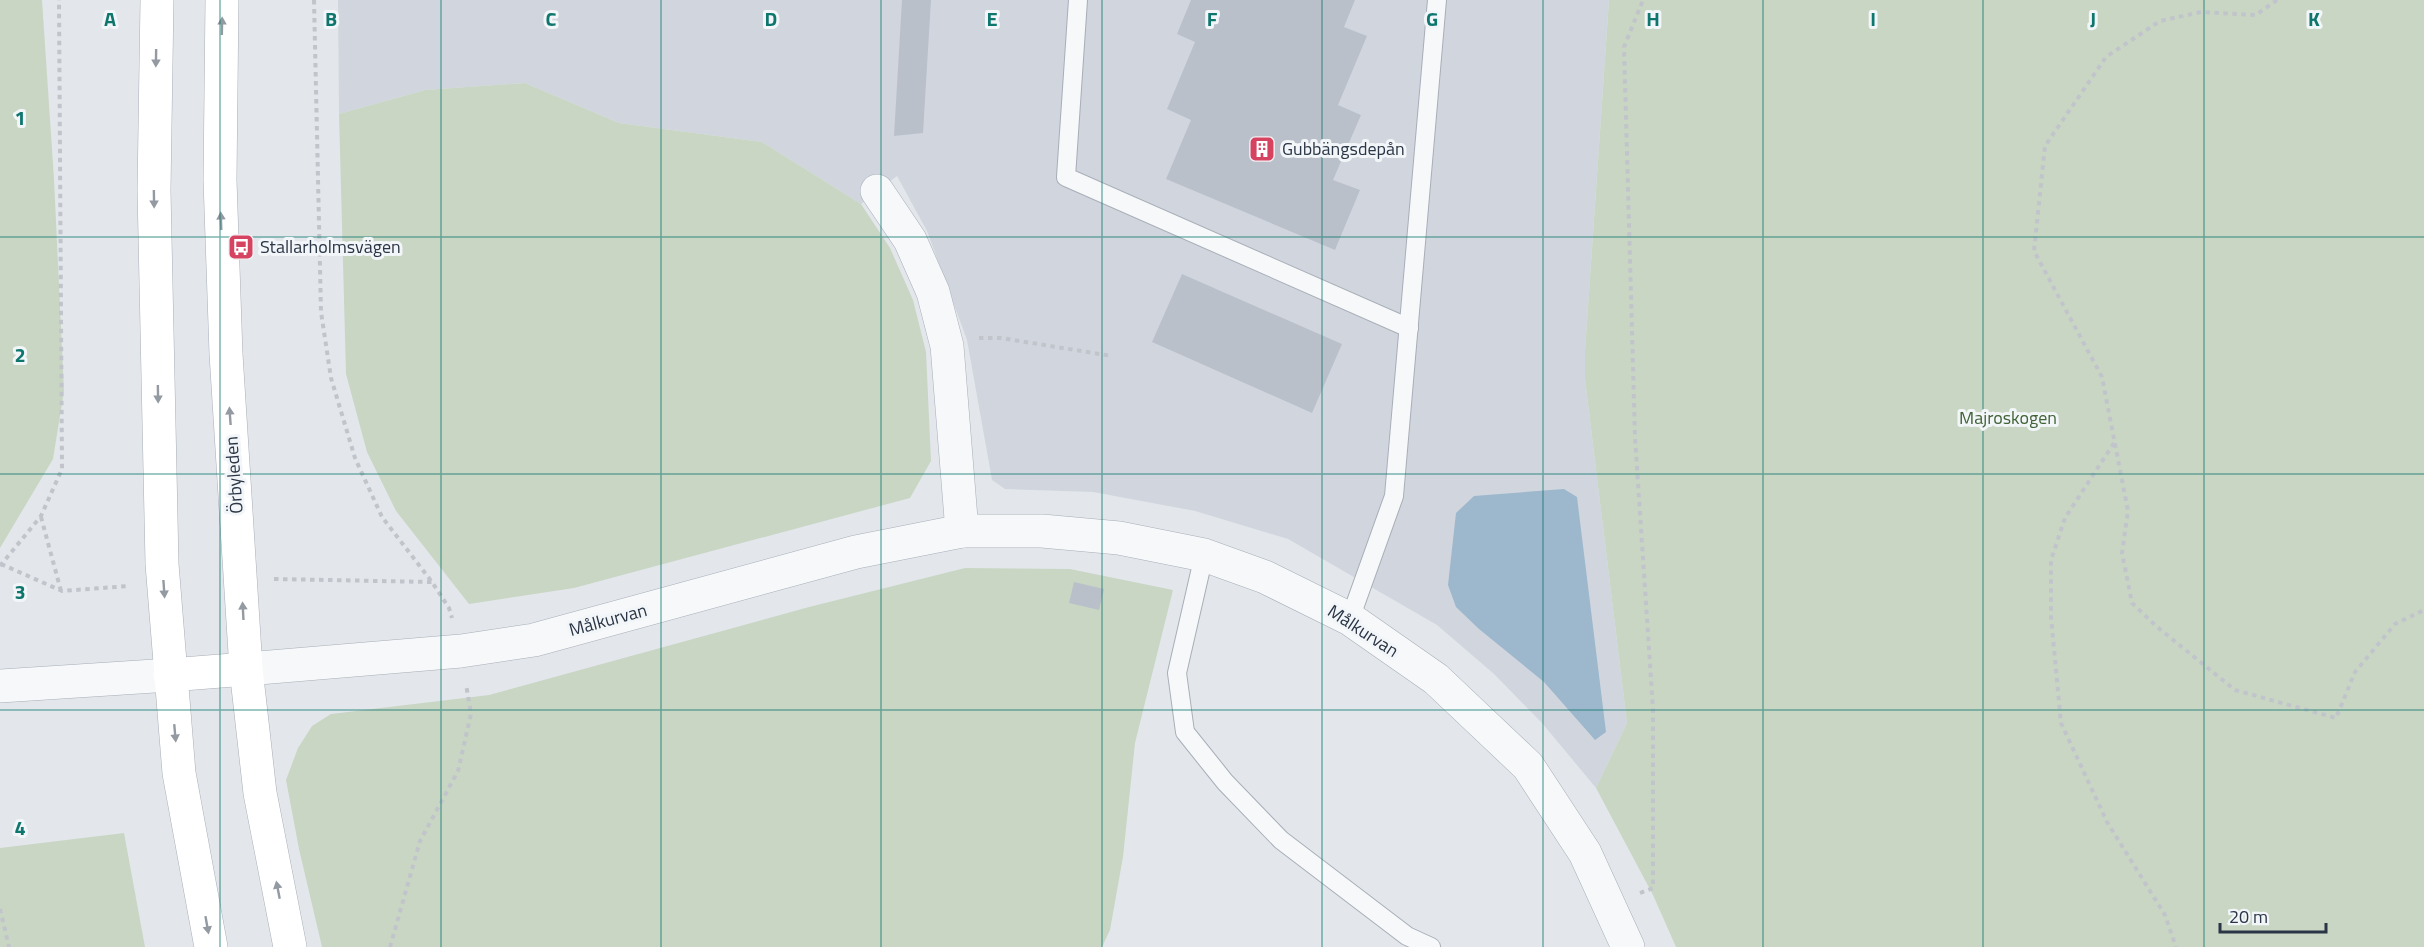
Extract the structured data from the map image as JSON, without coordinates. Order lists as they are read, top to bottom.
{
  "streets": {
    "main road": ["Örbyleden"],
    "street": ["Målkurvan"]
  },
  "crossings": [
    ["Örbyleden", "Målkurvan"]
  ],
  "parks": ["Majroskogen"],
  "places": {
    "building": ["Gubbängsdepån"],
    "bus stop": ["Stallarholmsvägen"]
  },
  "scale_bar": "20 m",
  "grid": {
    "columns": [
      "A",
      "B",
      "C",
      "D",
      "E",
      "F",
      "G",
      "H",
      "I",
      "J",
      "K"
    ],
    "rows": [
      "1",
      "2",
      "3",
      "4"
    ]
  }
}
